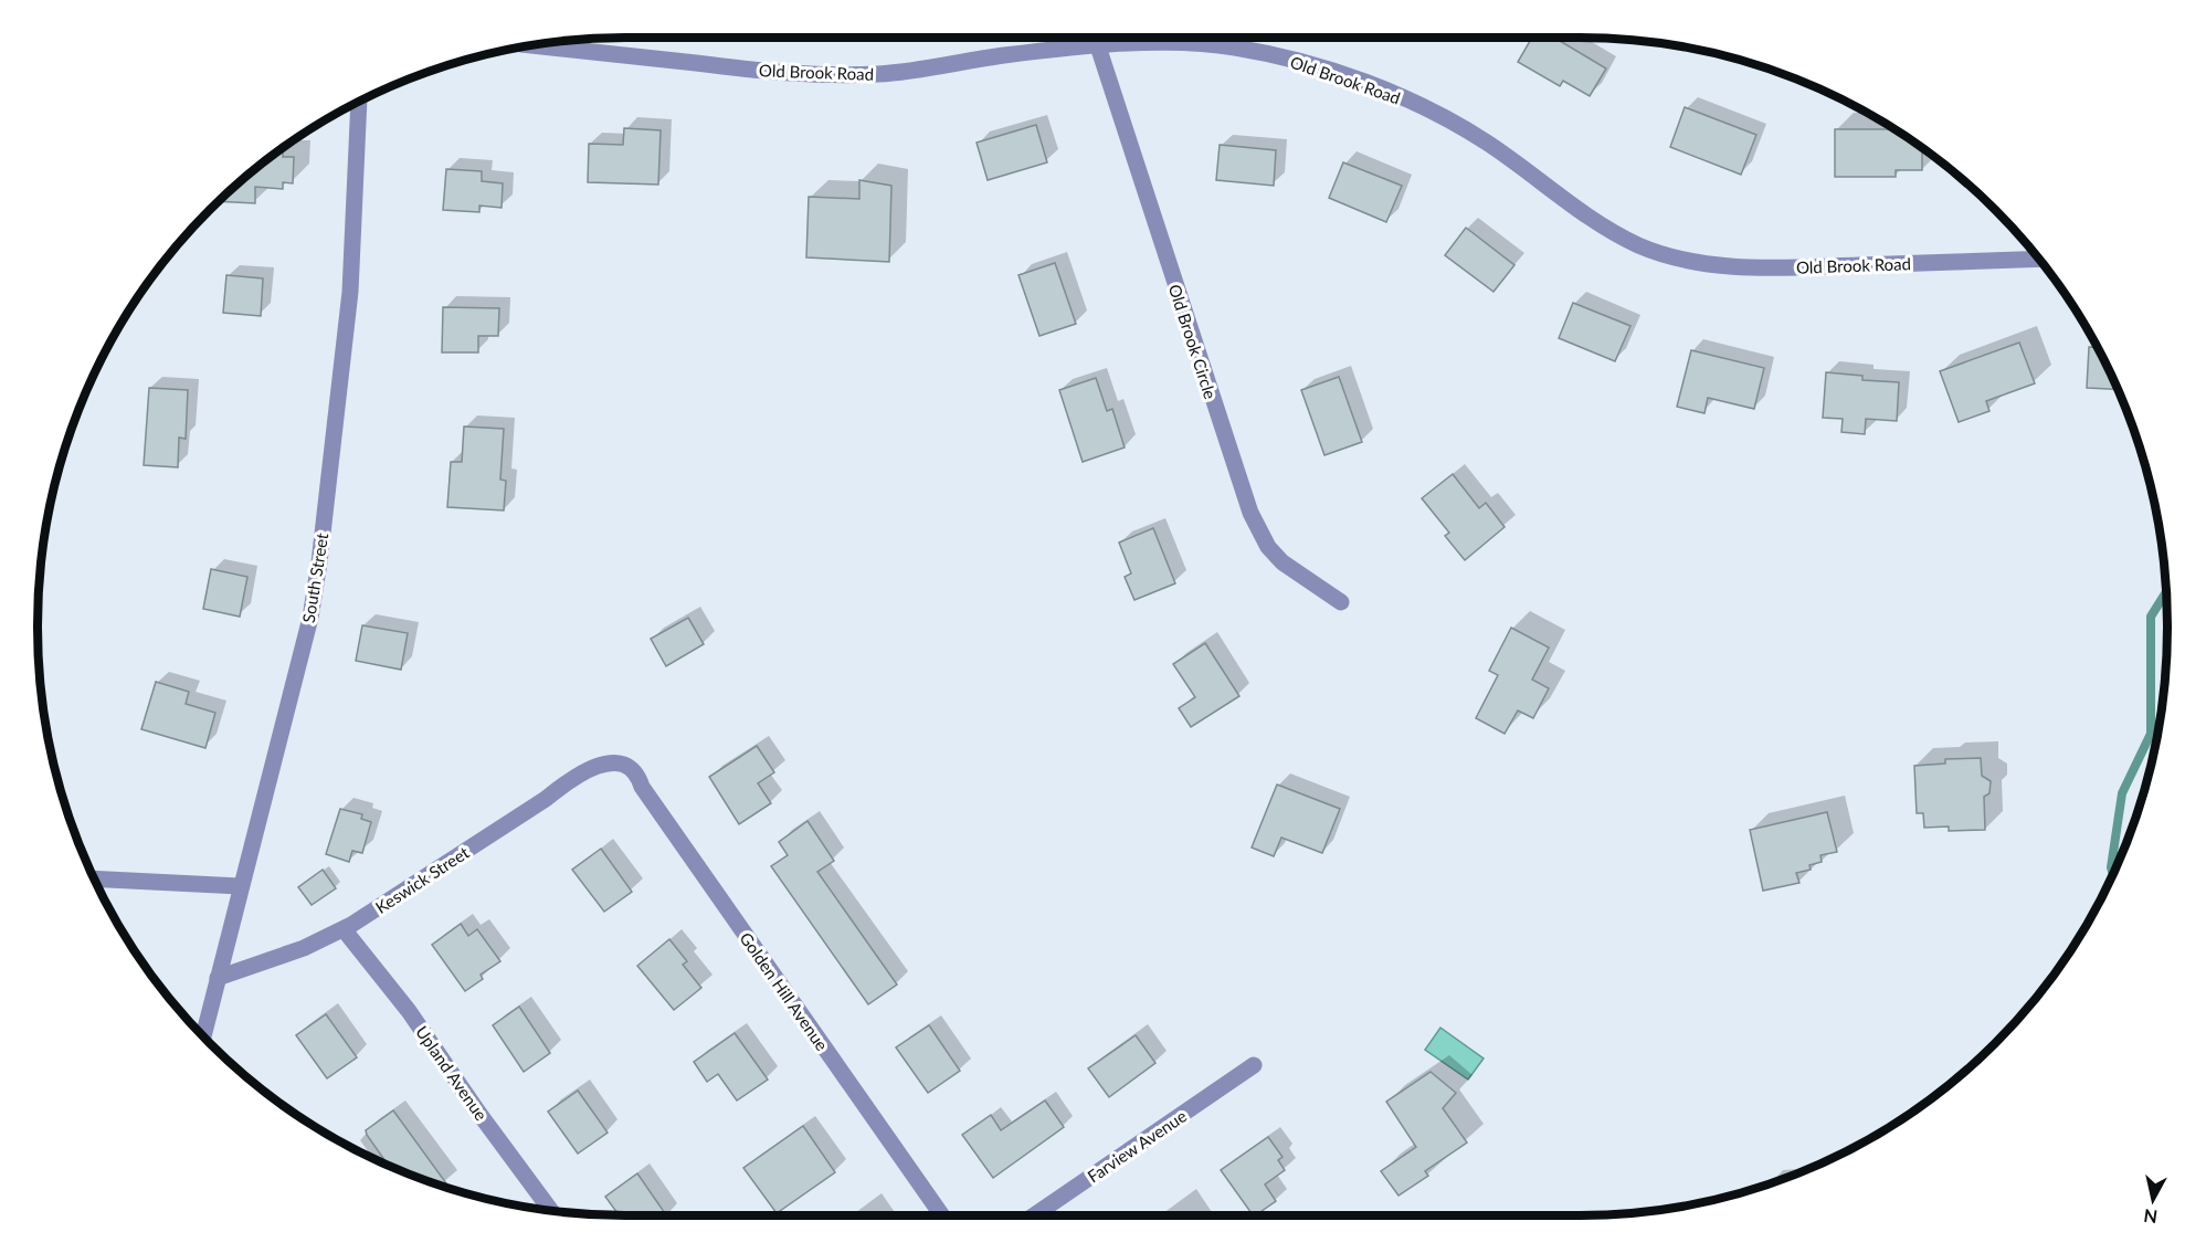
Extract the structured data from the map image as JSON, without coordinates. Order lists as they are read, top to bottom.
{
  "streets": {
    "street": [
      "Old Brook Road",
      "Old Brook Circle",
      "South Street",
      "Keswick Street",
      "Golden Hill Avenue",
      "Upland Avenue",
      "Farview Avenue"
    ]
  },
  "crossings": [
    ["Old Brook Road", "Old Brook Circle"],
    ["South Street", "Keswick Street"],
    ["Keswick Street", "Golden Hill Avenue"],
    ["Keswick Street", "Upland Avenue"]
  ],
  "north": "bottom"
}
